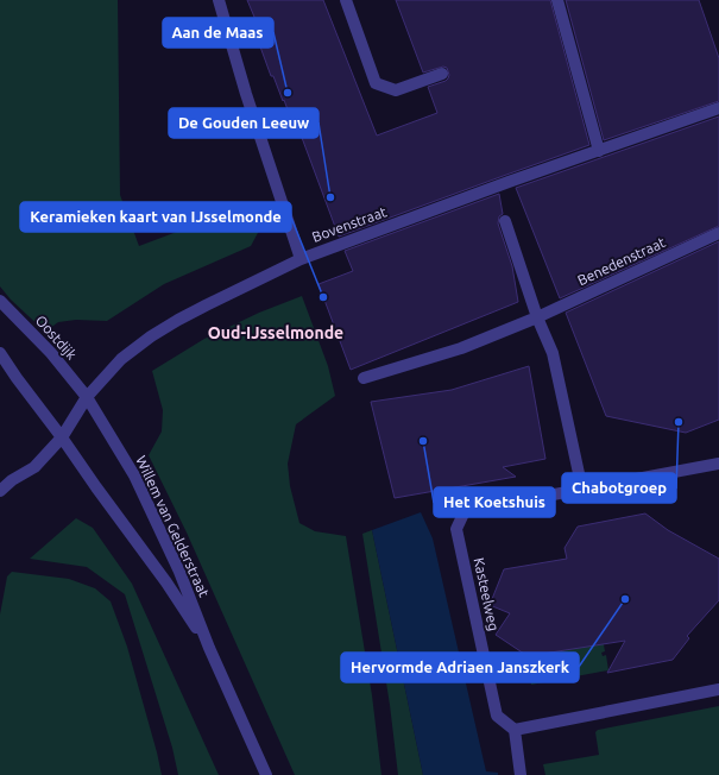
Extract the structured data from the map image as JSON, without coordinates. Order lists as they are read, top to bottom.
{
  "streets": {
    "street": [
      "Bovenstraat",
      "Benedenstraat",
      "Oostdijk",
      "Willem van Gelderstraat",
      "Kasteelweg"
    ]
  },
  "crossings": [
    ["Bovenstraat", "Oostdijk"],
    ["Bovenstraat", "Willem van Gelderstraat"],
    ["Oostdijk", "Willem van Gelderstraat"]
  ],
  "districts": ["Oud-IJsselmonde"],
  "places": [
    "Aan de Maas",
    "De Gouden Leeuw",
    "Keramieken kaart van IJsselmonde",
    "Chabotgroep",
    "Het Koetshuis",
    "Hervormde Adriaen Janszkerk"
  ]
}
